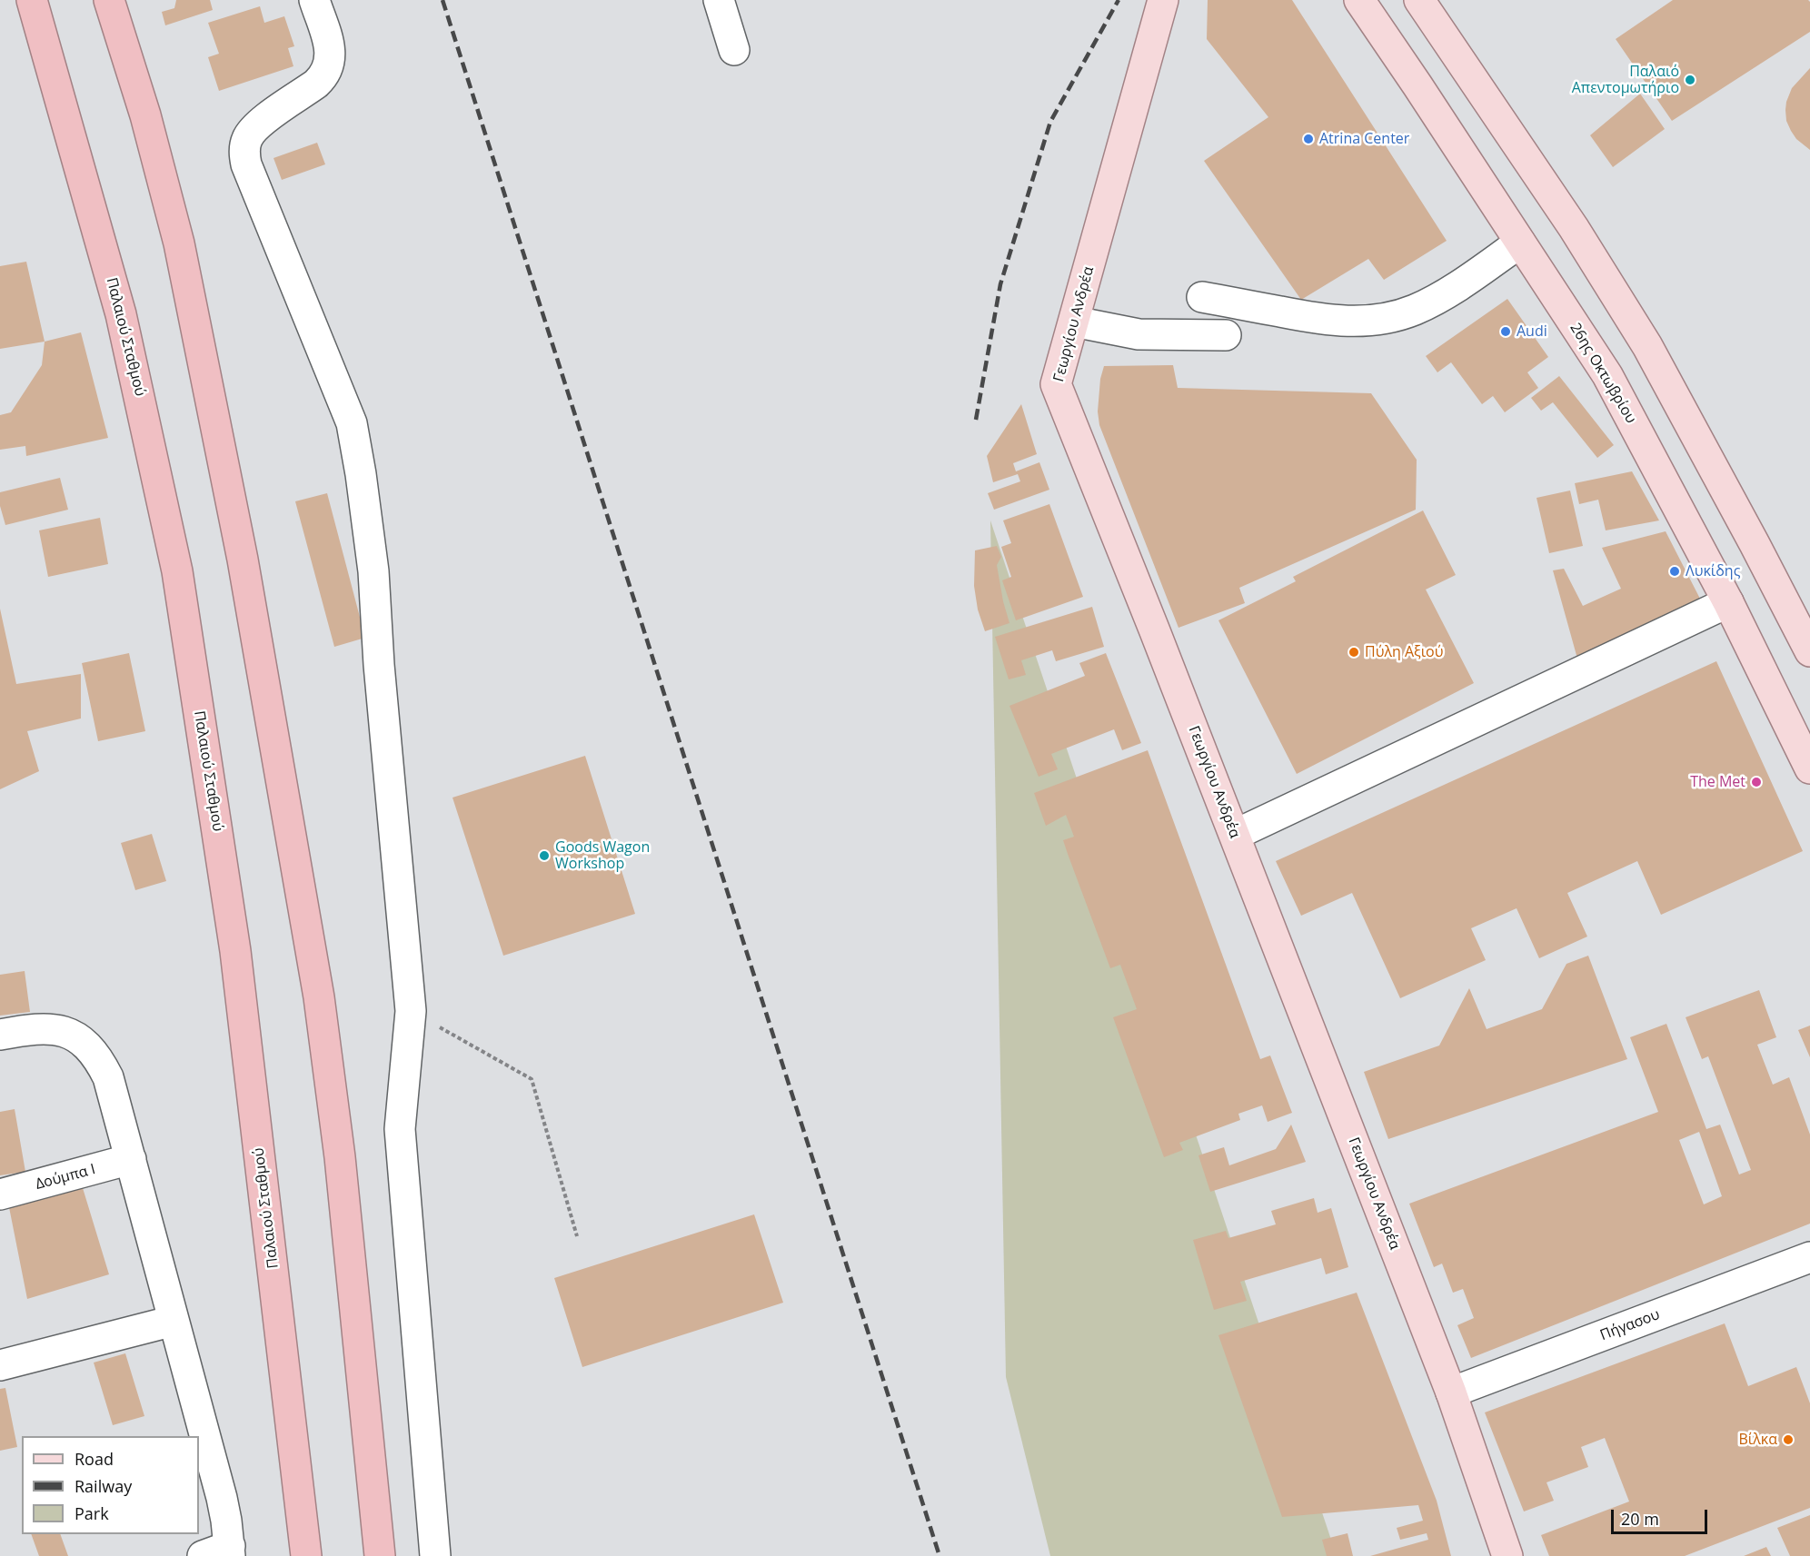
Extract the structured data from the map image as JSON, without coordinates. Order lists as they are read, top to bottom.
{
  "streets": {
    "highway": ["Παλαιού Σταθμού"],
    "main road": ["Γεωργίου Ανδρέα", "26ης Οκτωβρίου"],
    "street": ["Δούμπα Ι", "Πήγασου"]
  },
  "crossings": [
    ["Γεωργίου Ανδρέα", "Πήγασου"]
  ],
  "places": [
    "Παλαιό Απεντομωτήριο",
    "Atrina Center",
    "Audi",
    "Λυκίδης",
    "Πύλη Αξιού",
    "The Met",
    "Goods Wagon Workshop",
    "Βίλκα"
  ],
  "legend": ["Road", "Railway", "Park"],
  "scale_bar": "20 m"
}
